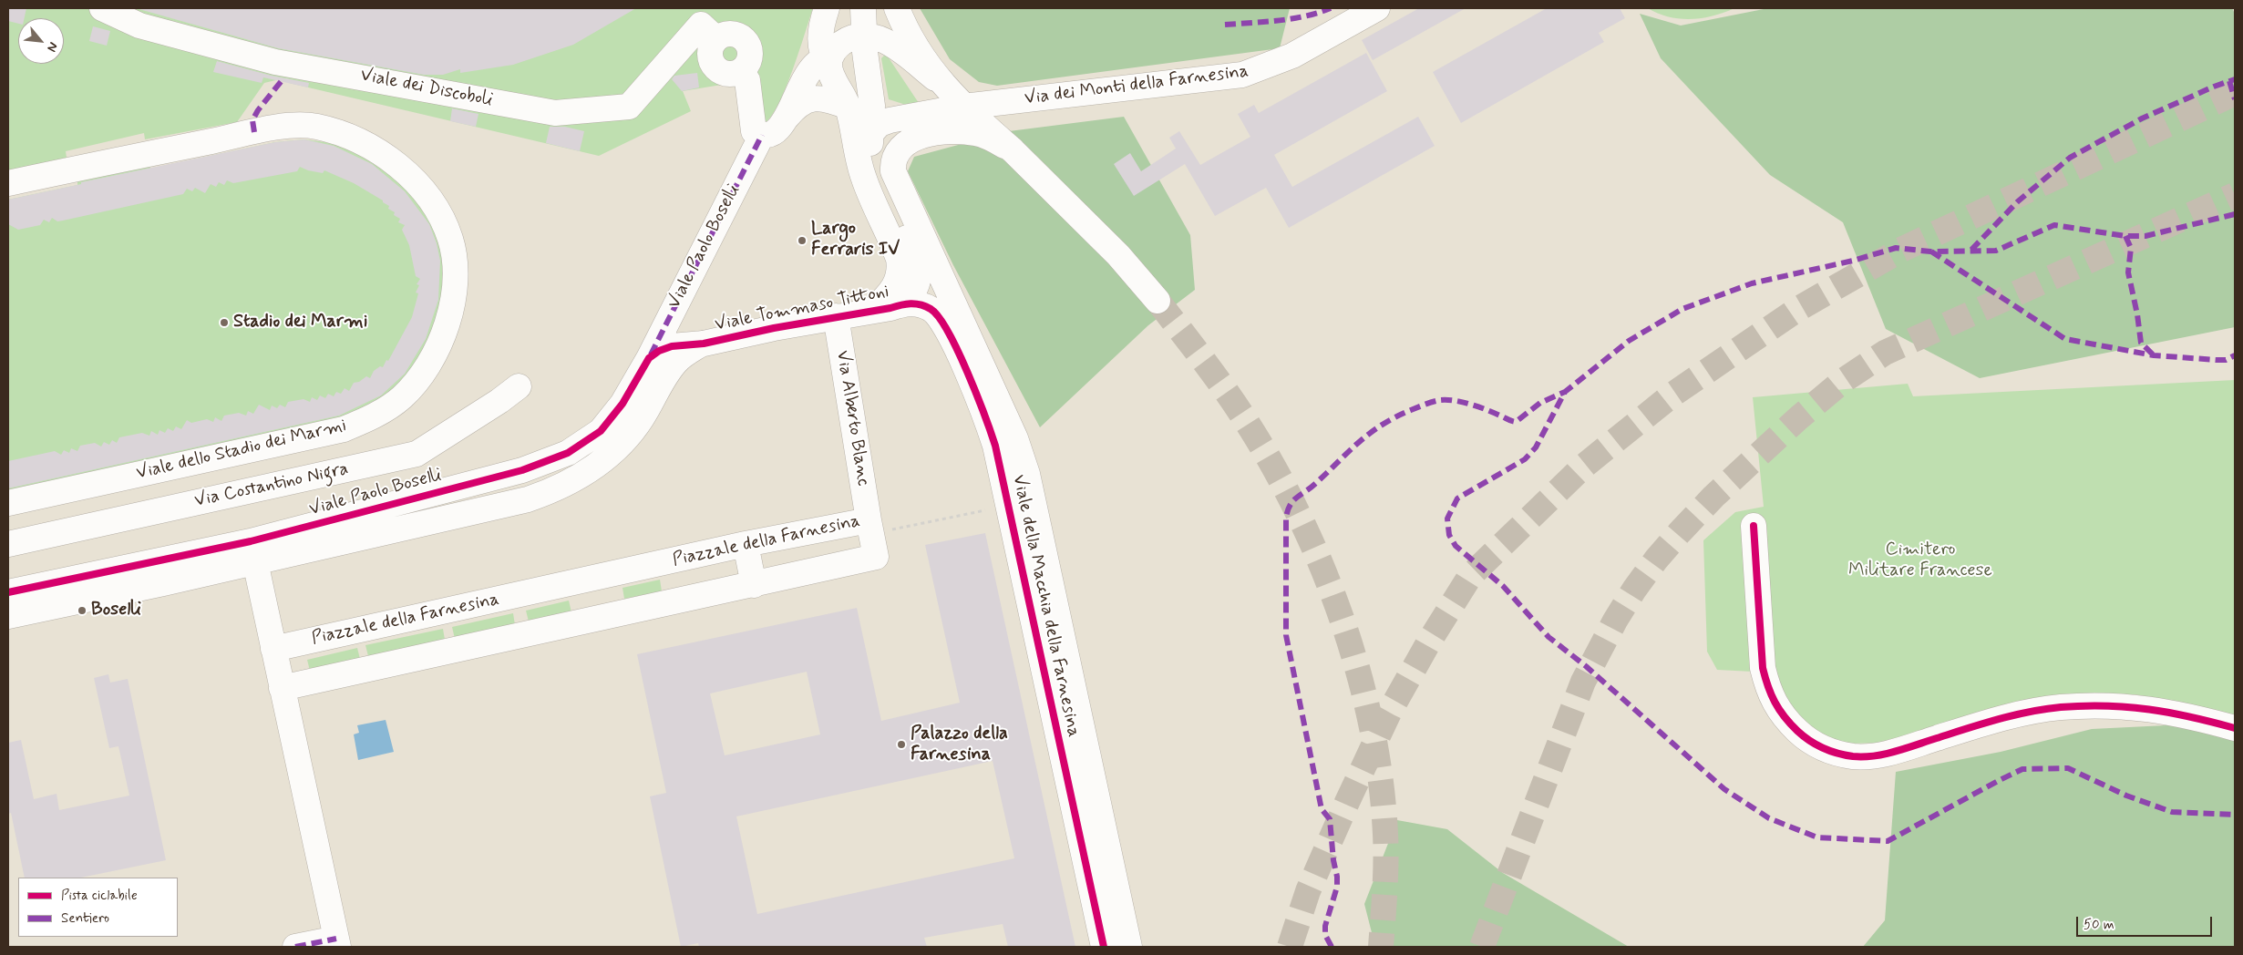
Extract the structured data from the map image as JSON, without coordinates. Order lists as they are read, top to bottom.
{
  "streets": {
    "main road": [
      "Via dei Monti della Farnesina",
      "Viale dei Discoboli",
      "Viale Paolo Boselli",
      "Viale Tommaso Tittoni",
      "Via Alberto Blanc",
      "Viale dello Stadio dei Marmi",
      "Via Costantino Nigra",
      "Piazzale della Farnesina",
      "Viale della Macchia della Farnesina"
    ]
  },
  "crossings": [
    ["Viale dei Discoboli", "Viale Paolo Boselli"],
    ["Viale Paolo Boselli", "Viale Tommaso Tittoni"],
    ["Viale Tommaso Tittoni", "Via Alberto Blanc"],
    ["Viale Tommaso Tittoni", "Viale della Macchia della Farnesina"],
    ["Via Alberto Blanc", "Piazzale della Farnesina"]
  ],
  "parks": ["Cimitero Militare Francese"],
  "places": [
    "Largo Ferraris IV",
    "Stadio dei Marmi",
    "Boselli",
    "Palazzo della Farnesina"
  ],
  "legend": ["Pista ciclabile", "Sentiero"],
  "scale_bar": "50 m",
  "north": "bottom right"
}
